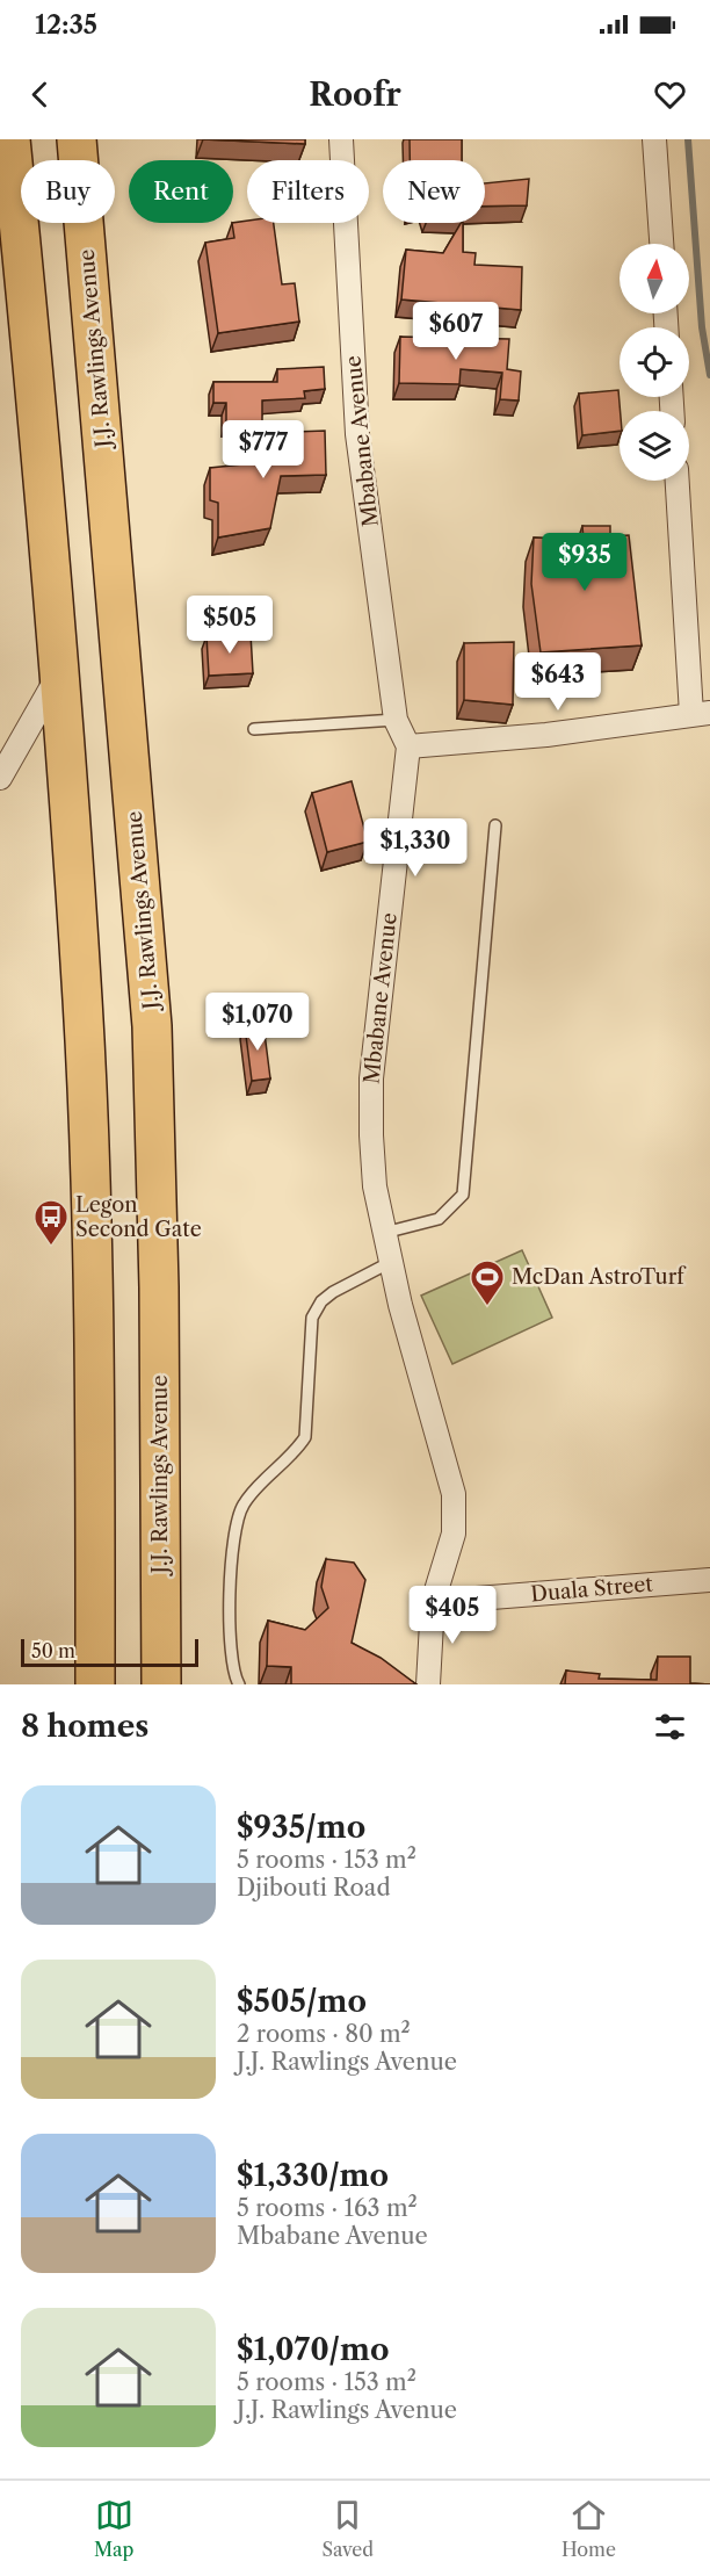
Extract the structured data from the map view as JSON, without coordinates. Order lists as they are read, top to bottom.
{
  "streets": {
    "highway": ["J.J. Rawlings Avenue"],
    "street": ["Mbabane Avenue", "Duala Street"]
  },
  "crossings": [
    ["Mbabane Avenue", "Duala Street"]
  ],
  "places": {
    "bus stop": ["Legon Second Gate"],
    "sports": ["McDan AstroTurf"]
  },
  "scale_bar": "50 m",
  "north": "top",
  "page": {
    "status": "12:35",
    "header": "Roofr",
    "chip": [
      "Buy",
      "Rent",
      "Filters",
      "New"
    ],
    "price": [
      "$607",
      "$777",
      "$935",
      "$505",
      "$643",
      "$1,330",
      "$1,070",
      "$405"
    ],
    "scale": "50 m",
    "heading": "8 homes",
    "list": [
      {
        "name": "$935/mo",
        "note": "5 rooms · 153 m² · Djibouti Road"
      },
      {
        "name": "$505/mo",
        "note": "2 rooms · 80 m² · J.J. Rawlings Avenue"
      },
      {
        "name": "$1,330/mo",
        "note": "5 rooms · 163 m² · Mbabane Avenue"
      },
      {
        "name": "$1,070/mo",
        "note": "5 rooms · 153 m² · J.J. Rawlings Avenue"
      }
    ],
    "tabs": ["Map", "Saved", "Home"]
  }
}
